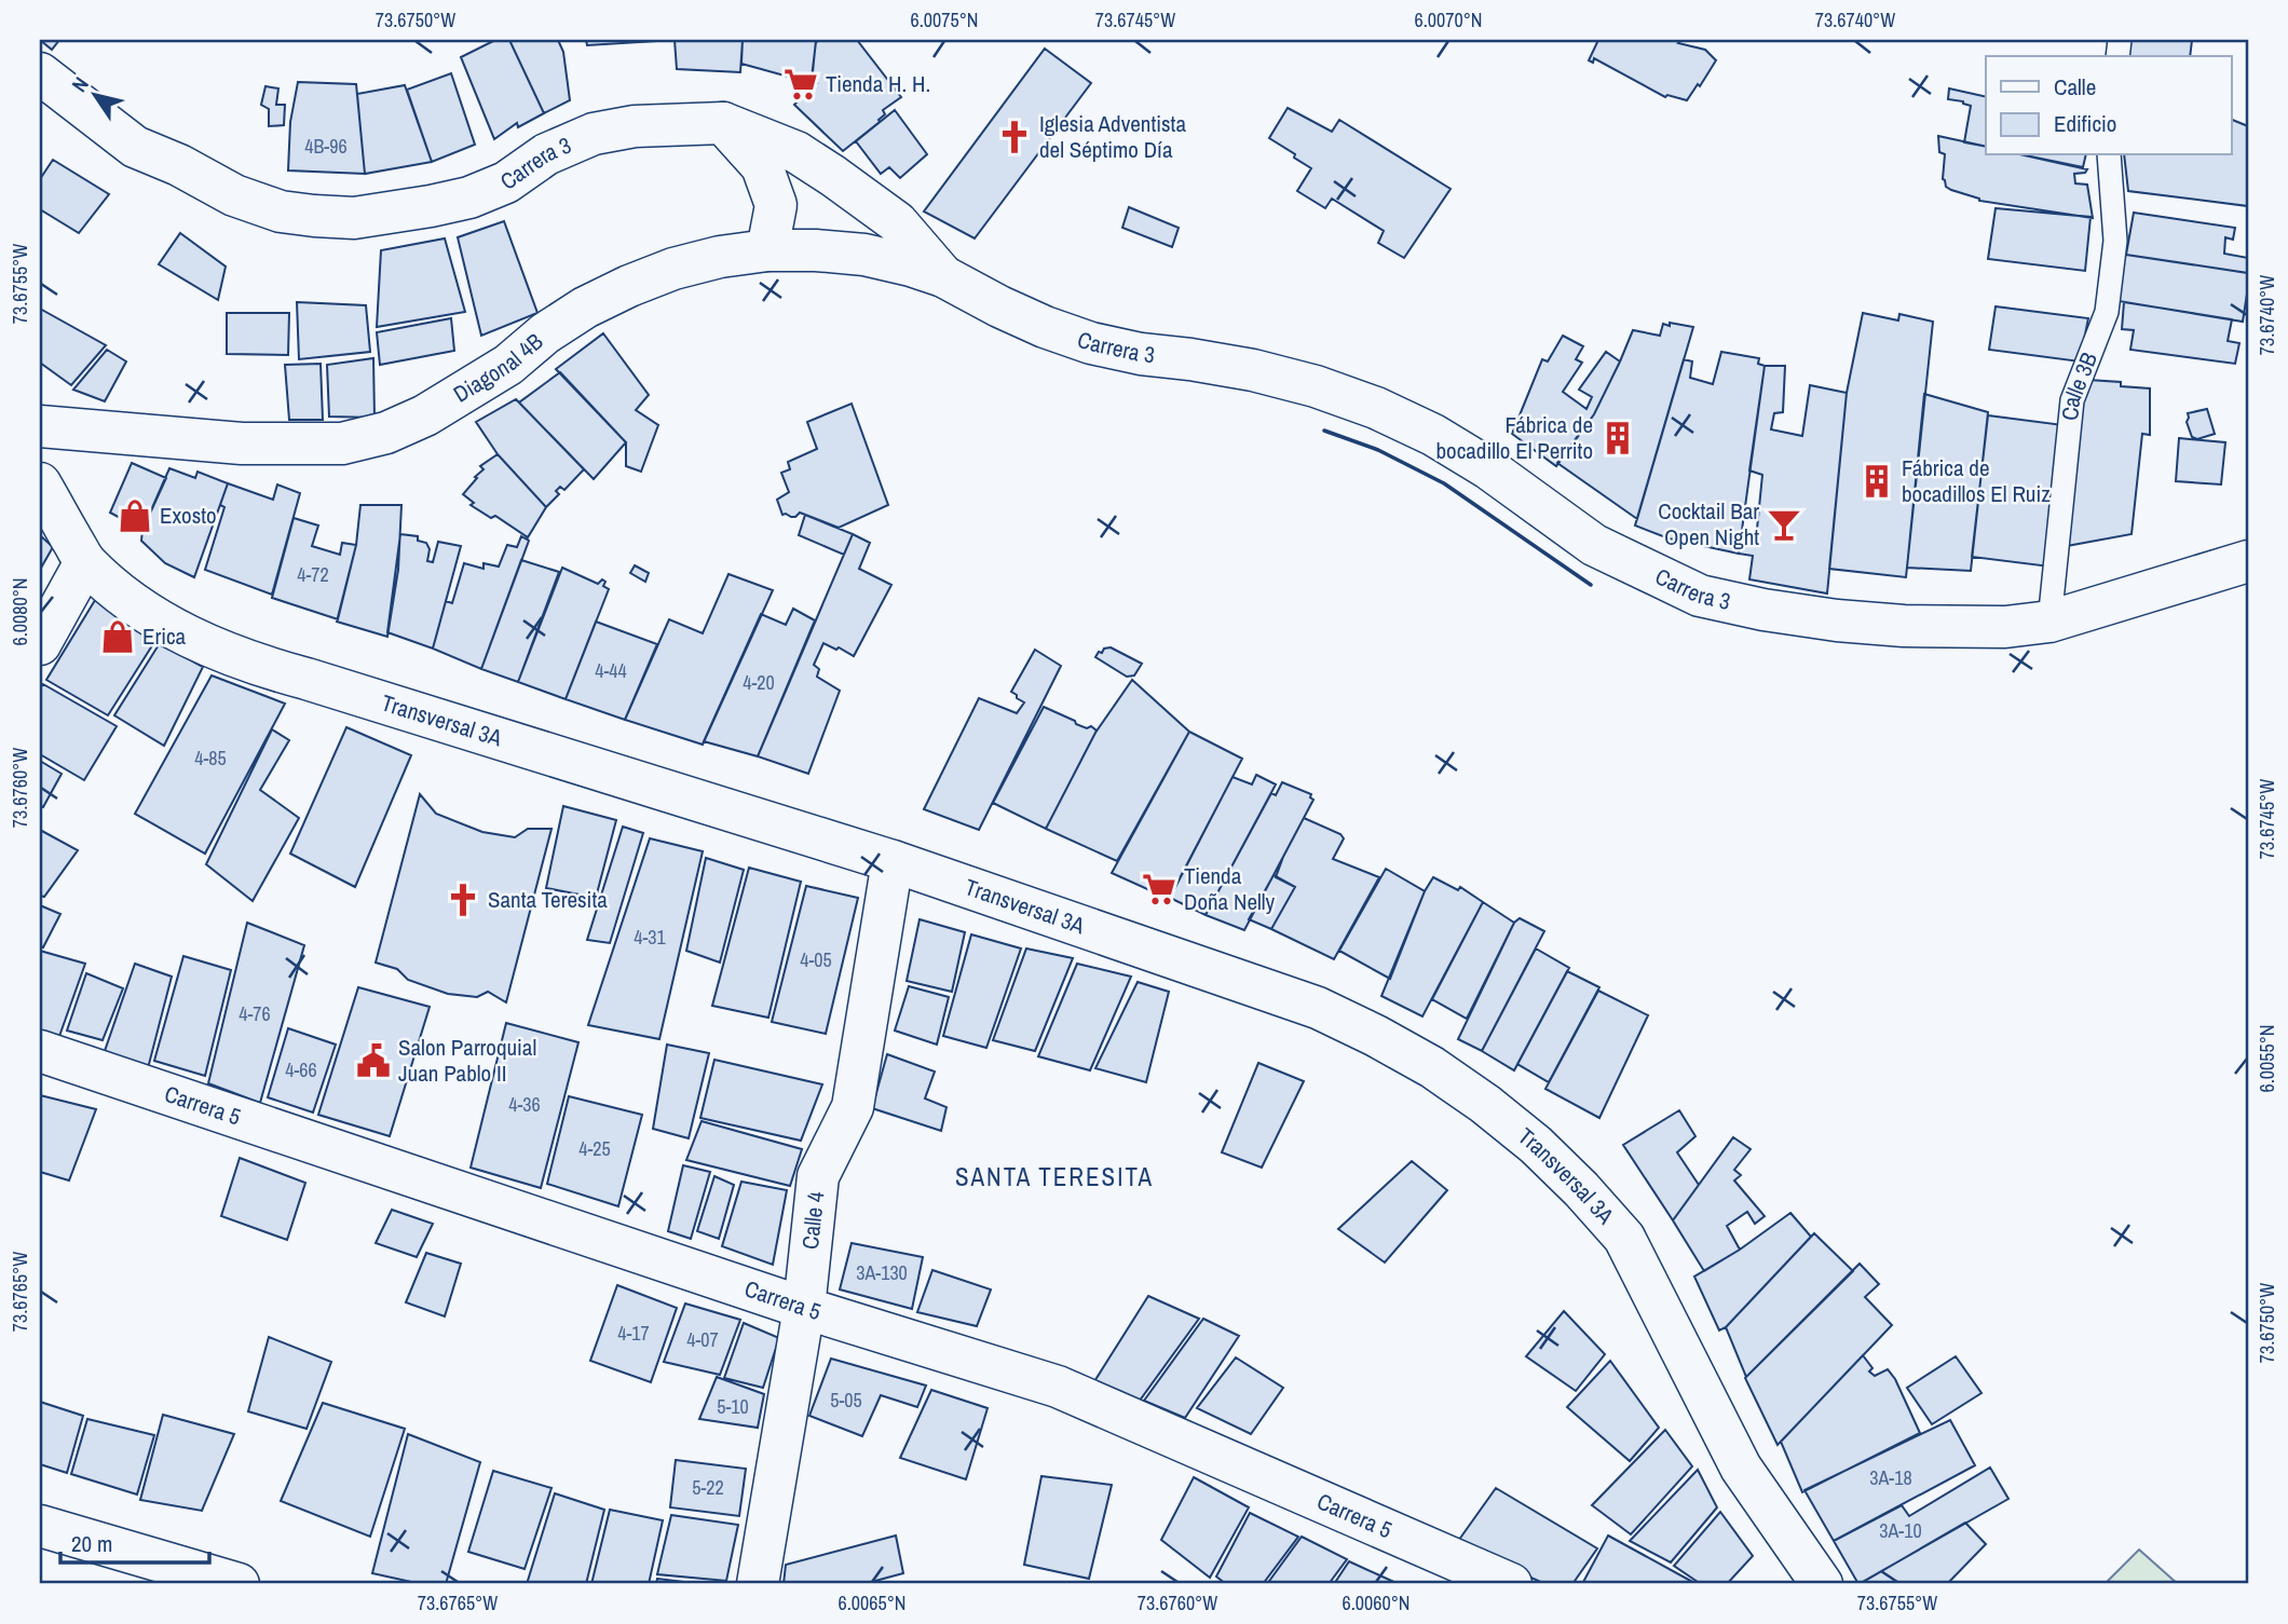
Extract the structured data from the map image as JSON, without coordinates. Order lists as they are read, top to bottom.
{
  "streets": {
    "street": [
      "Carrera 3",
      "Diagonal 4B",
      "Transversal 3A",
      "Carrera 5",
      "Calle 4"
    ],
    "lane": ["Calle 3B"]
  },
  "crossings": [
    ["Carrera 3", "Diagonal 4B"],
    ["Carrera 3", "Calle 3B"],
    ["Transversal 3A", "Calle 4"],
    ["Carrera 5", "Calle 4"]
  ],
  "districts": ["SANTA TERESITA"],
  "places": {
    "supermarket": ["Tienda H. H.", "Tienda Doña Nelly"],
    "church": ["Iglesia Adventista del Séptimo Día", "Santa Teresita"],
    "building": ["Fábrica de bocadillo El Perrito", "Fábrica de bocadillos El Ruiz"],
    "shop": ["Exosto", "Erica"],
    "bar": ["Cocktail Bar Open Night"],
    "public building": ["Salon Parroquial Juan Pablo II"]
  },
  "house_numbers": [
    "4B-96",
    "4-72",
    "4-44",
    "4-20",
    "4-85",
    "4-31",
    "4-05",
    "4-76",
    "4-66",
    "4-36",
    "4-25",
    "3A-130",
    "4-17",
    "4-07",
    "5-05",
    "5-10",
    "3A-18",
    "5-22",
    "3A-10"
  ],
  "legend": ["Calle", "Edificio"],
  "scale_bar": "20 m",
  "north": "top left",
  "coordinates": [
    "73.6750°W",
    "6.0075°N",
    "73.6745°W",
    "6.0070°N",
    "73.6740°W",
    "73.6755°W",
    "6.0080°N",
    "73.6760°W",
    "6.0055°N",
    "73.6765°W",
    "6.0065°N",
    "6.0060°N"
  ]
}
